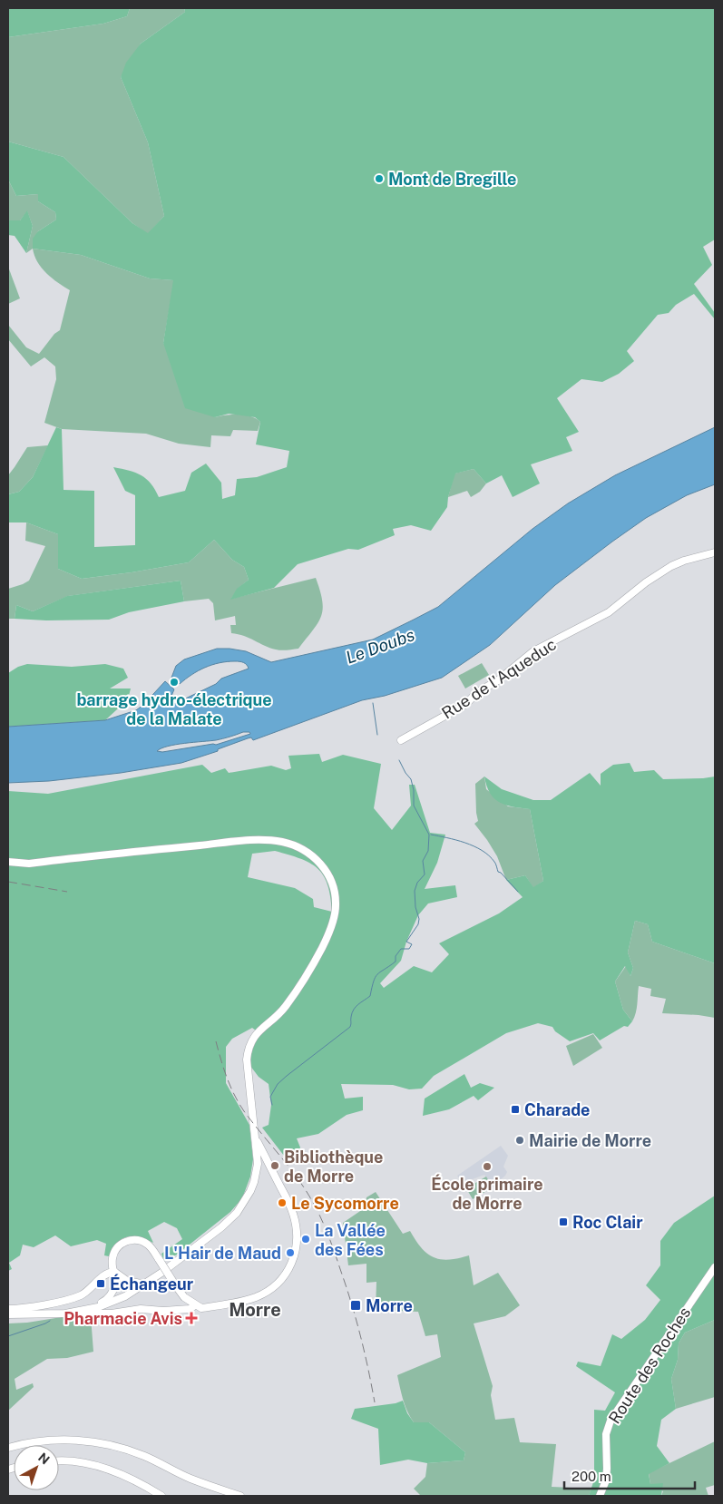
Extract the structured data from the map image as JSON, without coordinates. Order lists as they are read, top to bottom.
{
  "streets": {
    "street": ["Rue de l'Aqueduc", "Route des Roches"]
  },
  "districts": ["Morre"],
  "water": ["Le Doubs"],
  "places": {
    "other": [
      "Mont de Bregille",
      "barrage hydro-électrique de la Malate",
      "Mairie de Morre",
      "Bibliothèque de Morre",
      "École primaire de Morre",
      "Le Sycomorre",
      "La Vallée des Fées",
      "L'Hair de Maud"
    ],
    "transit": [
      "Charade",
      "Roc Clair",
      "Échangeur",
      "Morre"
    ],
    "health": ["Pharmacie Avis"]
  },
  "scale_bar": "200 m",
  "north": "top right"
}
